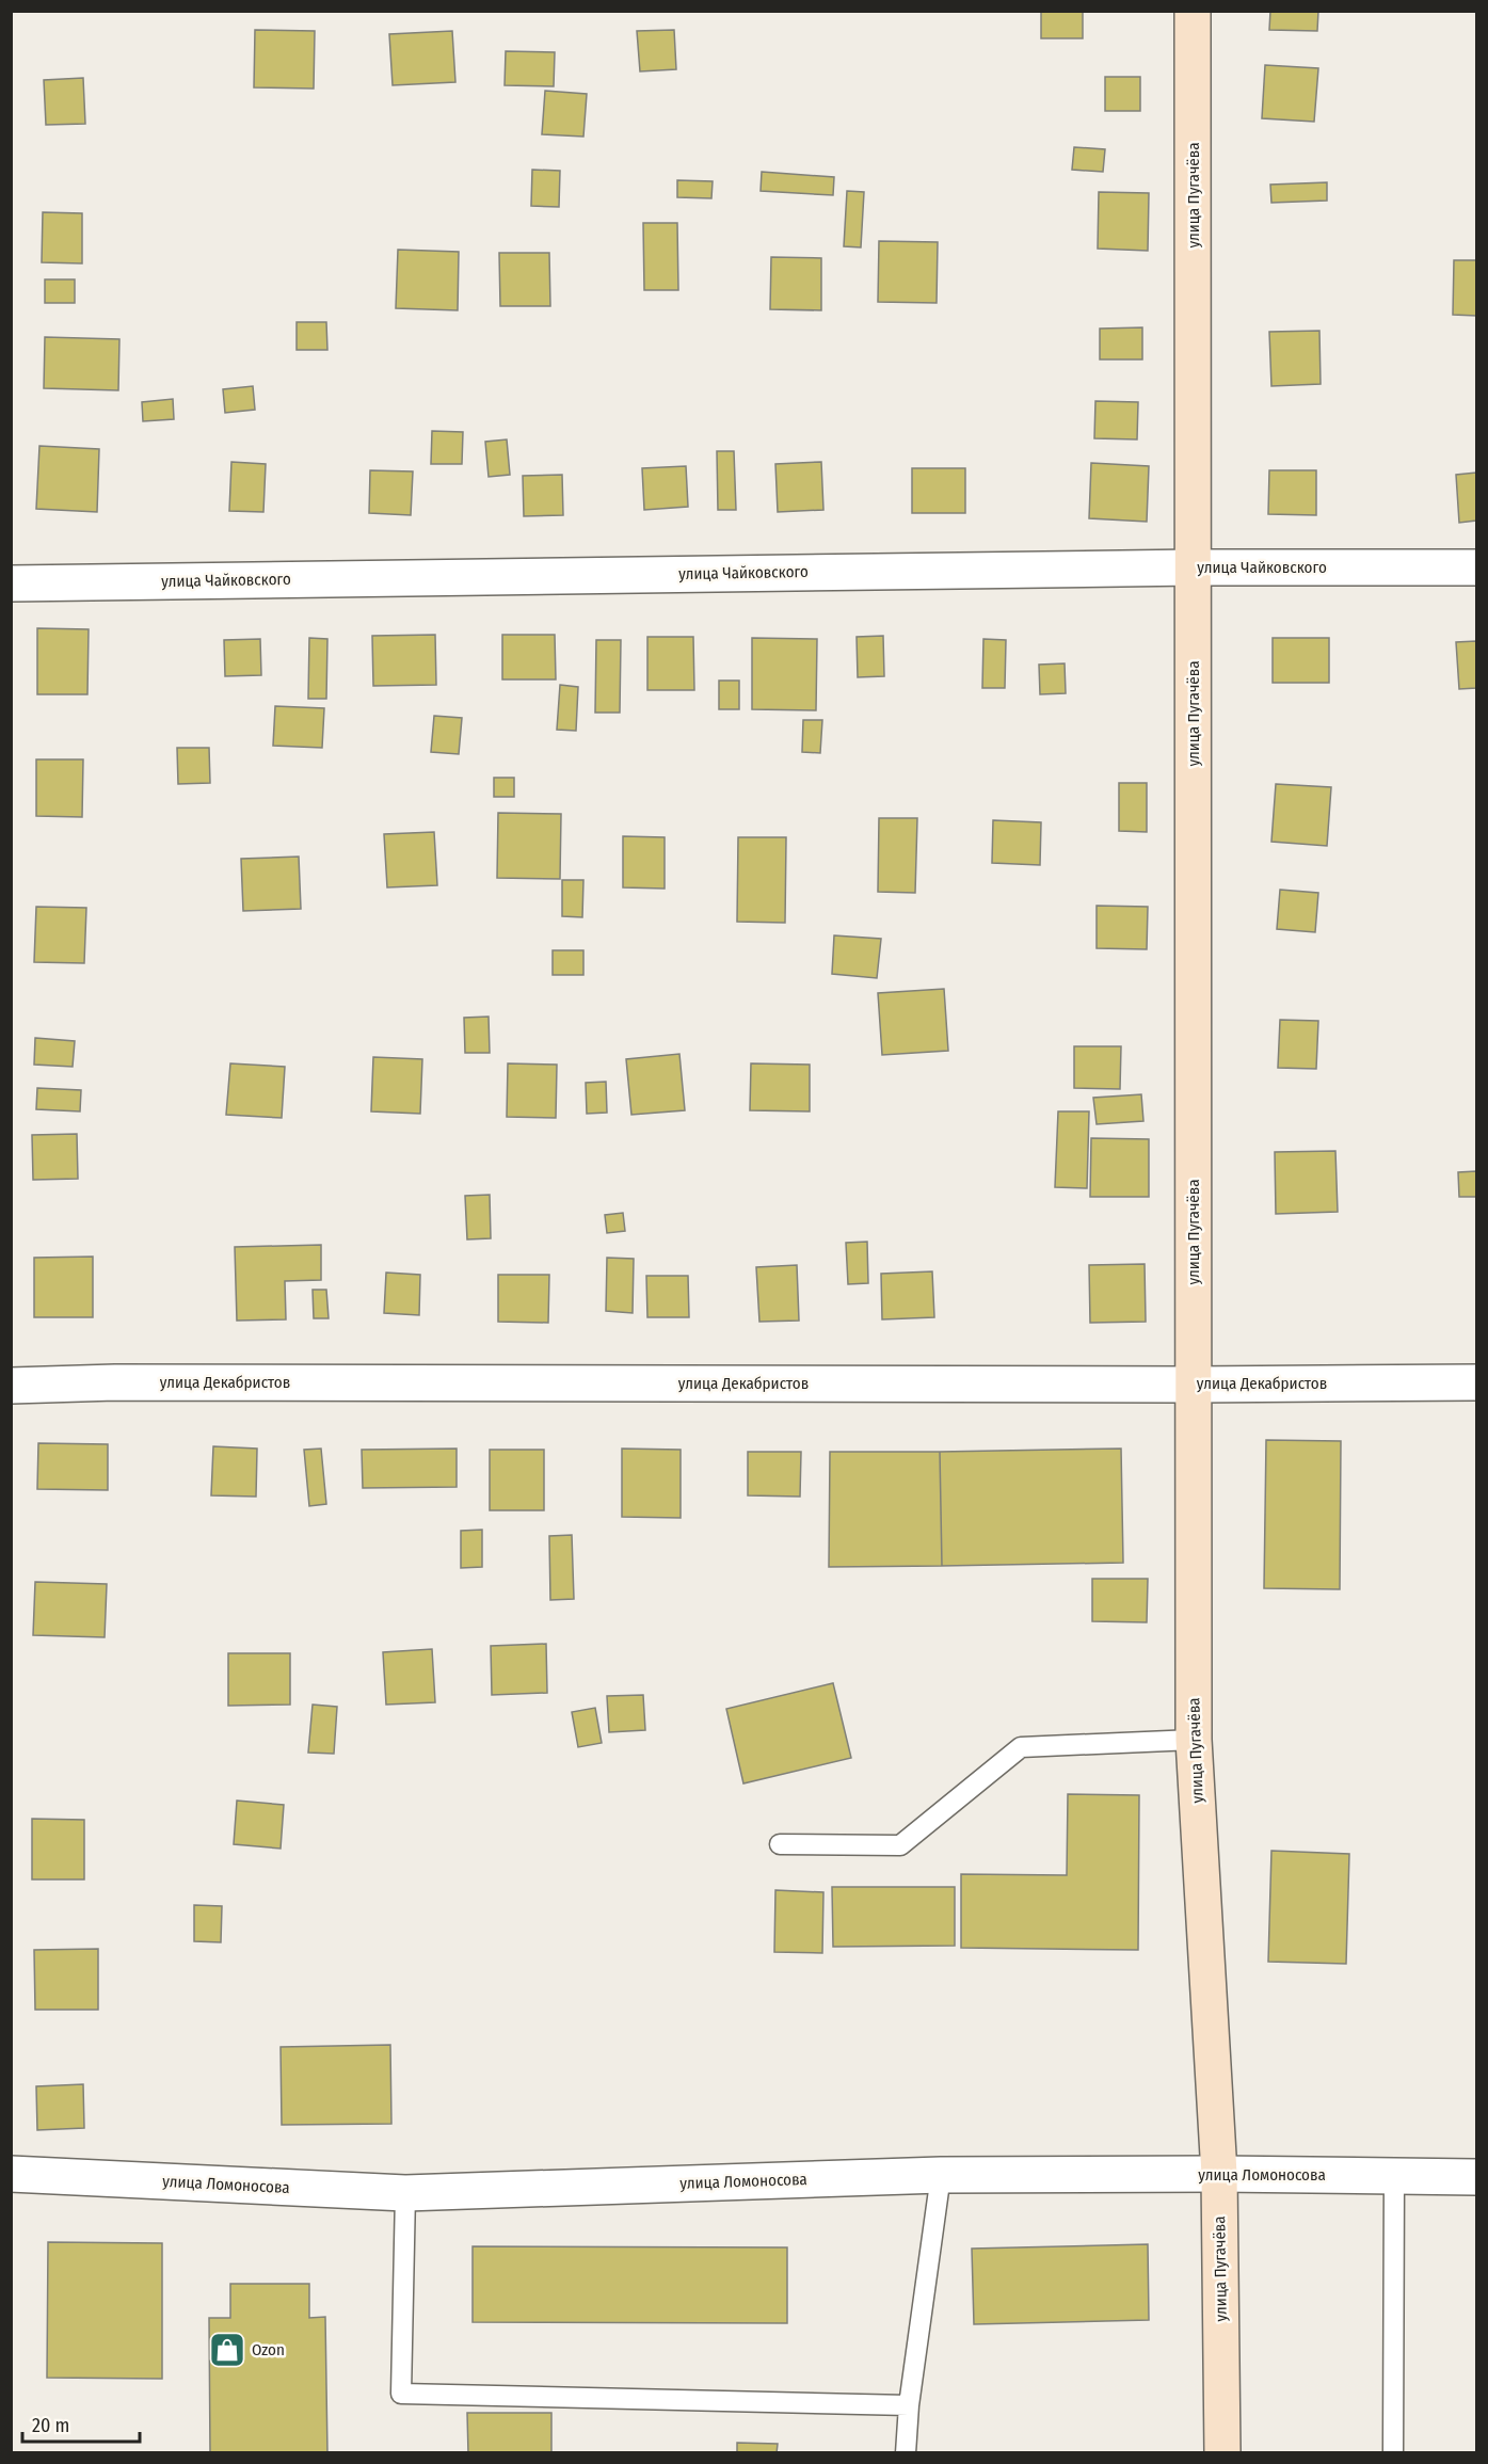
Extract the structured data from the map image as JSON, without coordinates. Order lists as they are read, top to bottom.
{
  "streets": {
    "street": [
      "улица Пугачёва",
      "улица Чайковского",
      "улица Декабристов",
      "улица Ломоносова"
    ]
  },
  "crossings": [
    ["улица Пугачёва", "улица Чайковского"],
    ["улица Пугачёва", "улица Декабристов"],
    ["улица Пугачёва", "улица Ломоносова"]
  ],
  "places": {
    "shop": ["Ozon"]
  },
  "scale_bar": "20 m"
}
